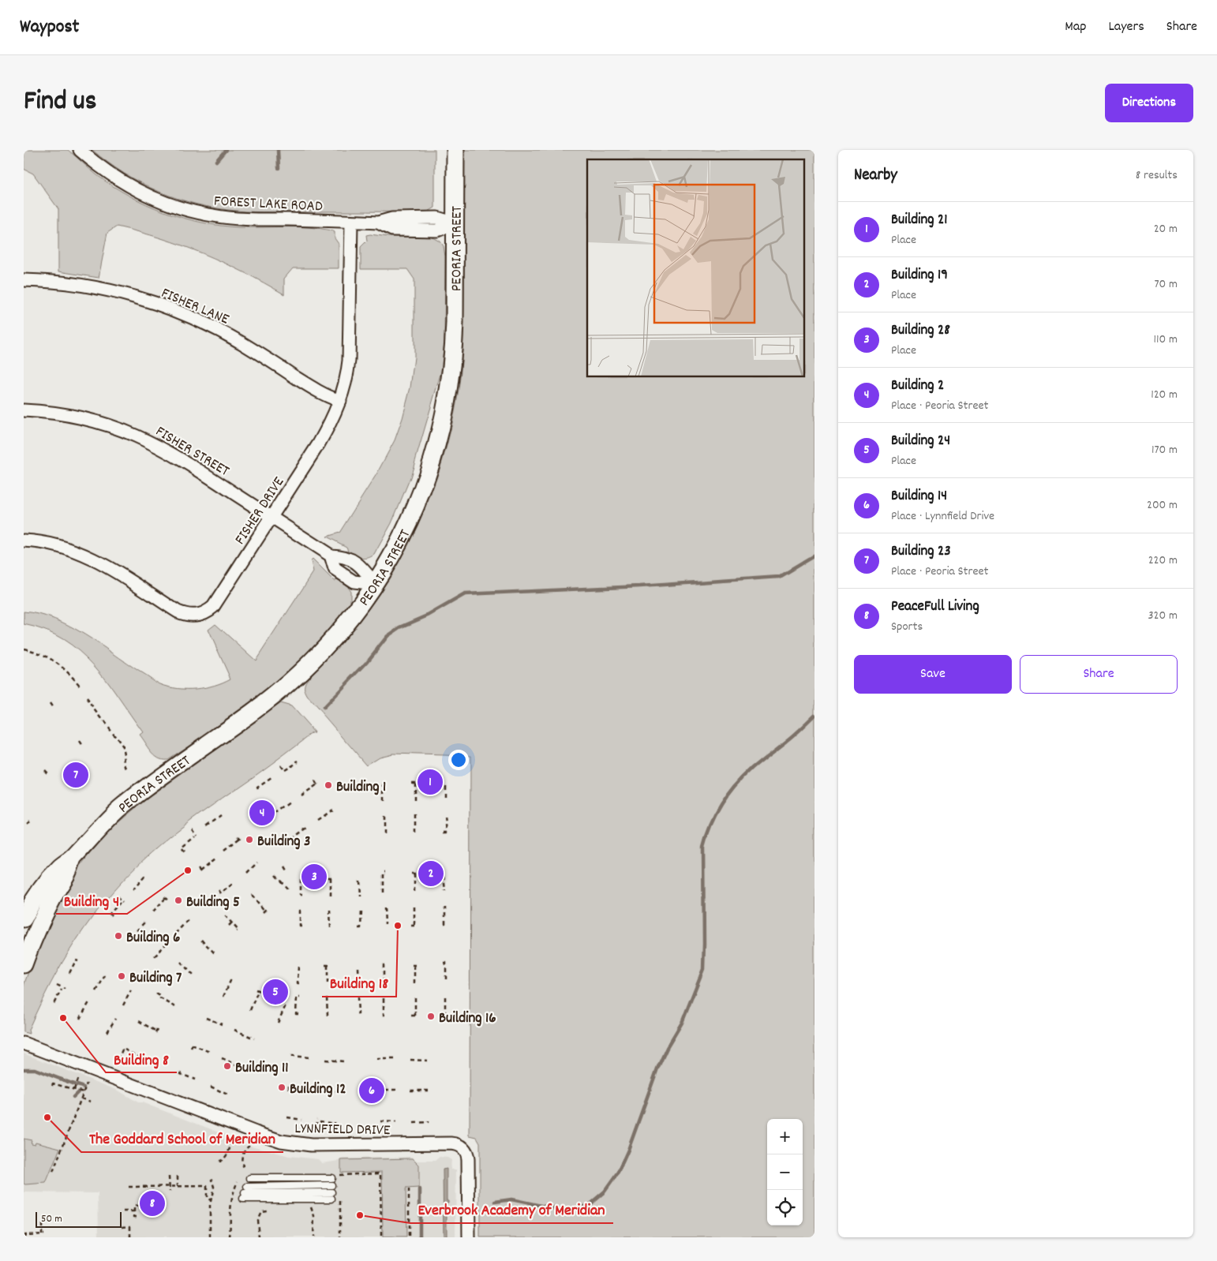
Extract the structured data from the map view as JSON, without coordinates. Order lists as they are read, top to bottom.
{
  "streets": {
    "main road": ["PEORIA STREET"],
    "street": [
      "FOREST LAKE ROAD",
      "FISHER LANE",
      "FISHER STREET",
      "FISHER DRIVE",
      "LYNNFIELD DRIVE"
    ]
  },
  "crossings": [
    ["FOREST LAKE ROAD", "PEORIA STREET"],
    ["FOREST LAKE ROAD", "FISHER DRIVE"],
    ["PEORIA STREET", "FISHER STREET"],
    ["FISHER LANE", "FISHER DRIVE"],
    ["FISHER STREET", "FISHER DRIVE"]
  ],
  "places": [
    "Building 1",
    "Building 3",
    "Building 4",
    "Building 5",
    "Building 18",
    "Building 6",
    "Building 7",
    "Building 16",
    "Building 8",
    "Building 11",
    "Building 12",
    "The Goddard School of Meridian",
    "Everbrook Academy of Meridian"
  ],
  "scale_bar": "50 m",
  "page": {
    "header": "Waypost",
    "nav": ["Map", "Layers", "Share"],
    "title": "Find us",
    "buttons": [
      "Directions",
      ["Save", "Share"]
    ],
    "heading": ["Nearby", "8 results"],
    "list": [
      {
        "mark": "1",
        "name": "Building 21",
        "note": "Place",
        "value": "20 m"
      },
      {
        "mark": "2",
        "name": "Building 19",
        "note": "Place",
        "value": "70 m"
      },
      {
        "mark": "3",
        "name": "Building 28",
        "note": "Place",
        "value": "110 m"
      },
      {
        "mark": "4",
        "name": "Building 2",
        "note": "Place · Peoria Street",
        "value": "120 m"
      },
      {
        "mark": "5",
        "name": "Building 24",
        "note": "Place",
        "value": "170 m"
      },
      {
        "mark": "6",
        "name": "Building 14",
        "note": "Place · Lynnfield Drive",
        "value": "200 m"
      },
      {
        "mark": "7",
        "name": "Building 23",
        "note": "Place · Peoria Street",
        "value": "220 m"
      },
      {
        "mark": "8",
        "name": "PeaceFull Living",
        "note": "Sports",
        "value": "320 m"
      }
    ],
    "pins": [
      "7",
      "1",
      "4",
      "2",
      "3",
      "5",
      "6",
      "8"
    ],
    "map_buttons": ["+", "−"],
    "scale": "50 m"
  }
}
